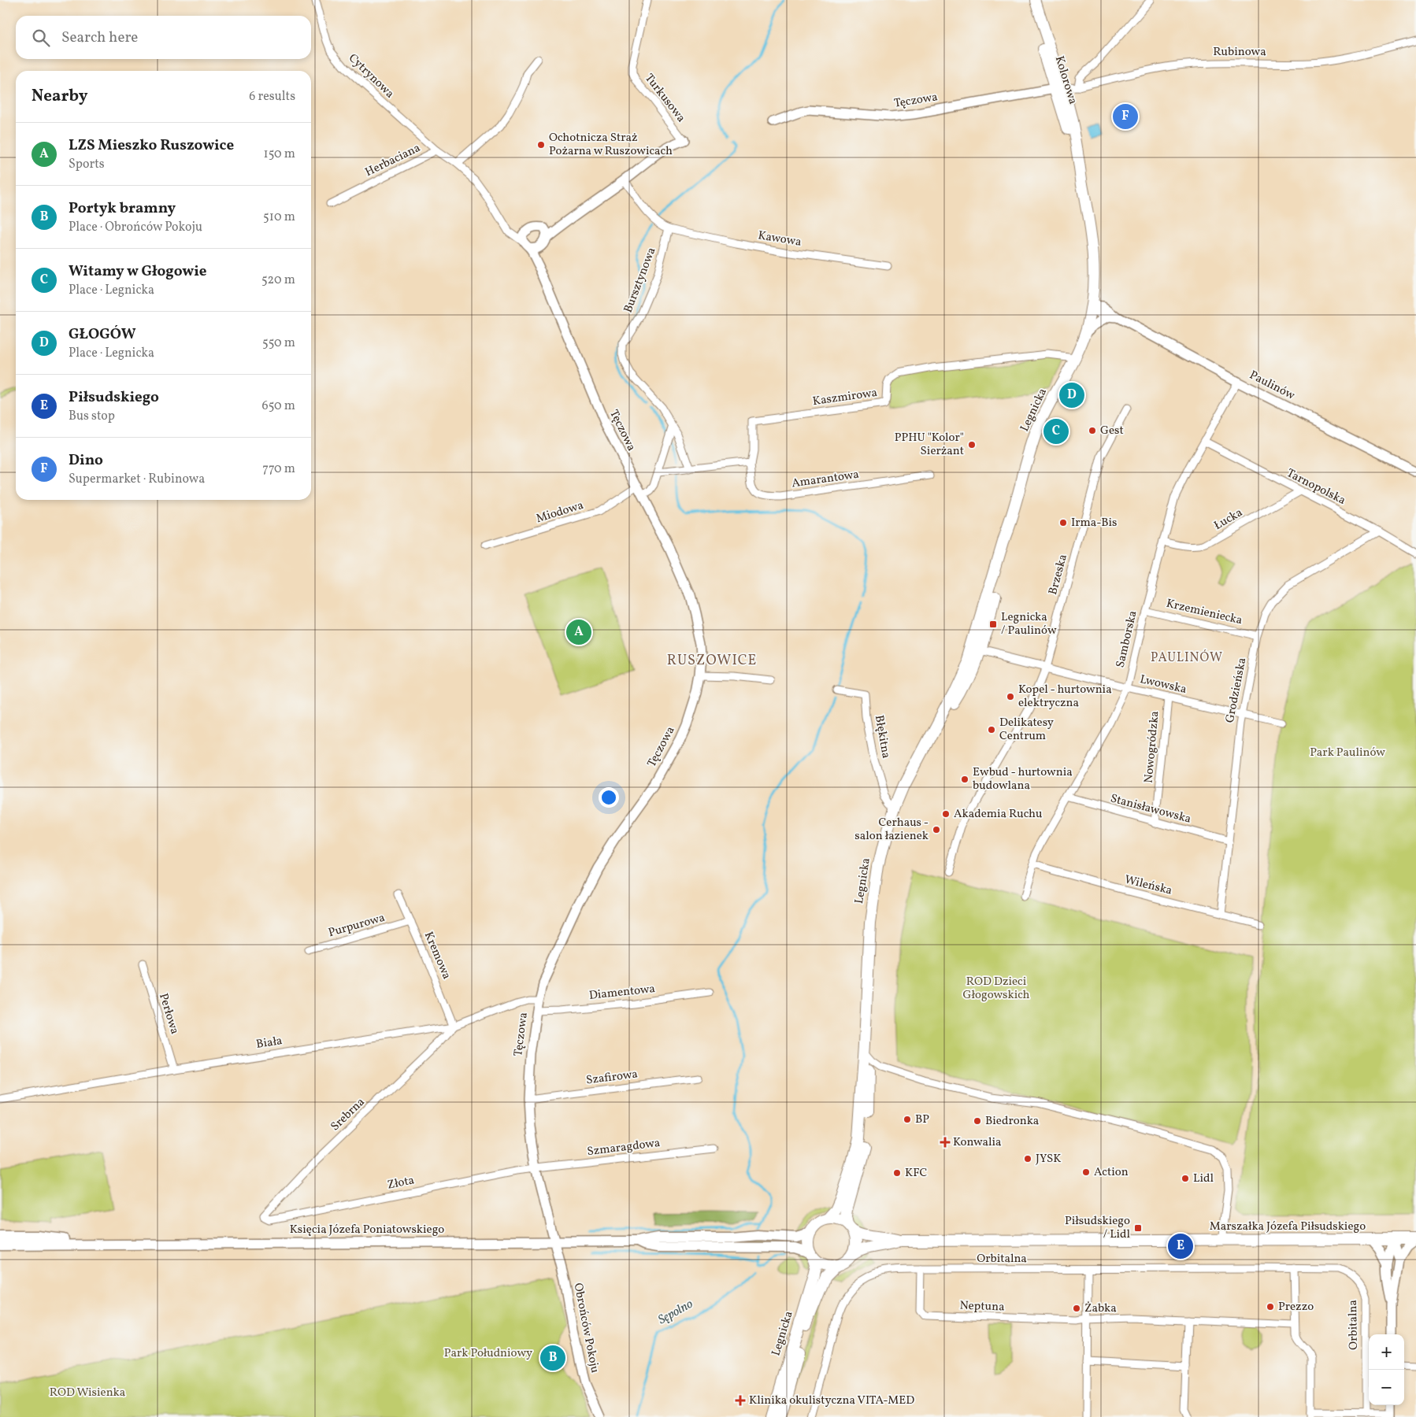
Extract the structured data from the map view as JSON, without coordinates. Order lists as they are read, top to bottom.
{
  "streets": {
    "main road": [
      "Kolorowa",
      "Legnicka",
      "Marszałka Józefa Piłsudskiego",
      "Księcia Józefa Poniatowskiego"
    ],
    "street": [
      "Rubinowa",
      "Cytrynowa",
      "Turkusowa",
      "Tęczowa",
      "Herbaciana",
      "Kawowa",
      "Bursztynowa",
      "Paulinów",
      "Kaszmirowa",
      "Amarantowa",
      "Tarnopolska",
      "Miodowa",
      "Łucka",
      "Brzeska",
      "Krzemieniecka",
      "Samborska",
      "Lwowska",
      "Grodzieńska",
      "Błękitna",
      "Nowogródzka",
      "Stanisławowska",
      "Wileńska",
      "Purpurowa",
      "Kremowa",
      "Diamentowa",
      "Perłowa",
      "Biała",
      "Szafirowa",
      "Srebrna",
      "Szmaragdowa",
      "Złota",
      "Orbitalna",
      "Neptuna",
      "Obrońców Pokoju"
    ]
  },
  "crossings": [
    ["Rubinowa", "Kolorowa"],
    ["Rubinowa", "Tęczowa"],
    ["Cytrynowa", "Herbaciana"],
    ["Kolorowa", "Tęczowa"],
    ["Kolorowa", "Paulinów"],
    ["Kolorowa", "Legnicka"],
    ["Tęczowa", "Herbaciana"],
    ["Tęczowa", "Miodowa"],
    ["Tęczowa", "Diamentowa"],
    ["Tęczowa", "Biała"],
    ["Tęczowa", "Szafirowa"],
    ["Tęczowa", "Szmaragdowa"],
    ["Tęczowa", "Złota"],
    ["Tęczowa", "Księcia Józefa Poniatowskiego"],
    ["Tęczowa", "Obrońców Pokoju"],
    ["Kawowa", "Bursztynowa"],
    ["Paulinów", "Legnicka"],
    ["Paulinów", "Samborska"],
    ["Kaszmirowa", "Legnicka"],
    ["Kaszmirowa", "Amarantowa"],
    ["Legnicka", "Lwowska"],
    ["Legnicka", "Błękitna"],
    ["Legnicka", "Marszałka Józefa Piłsudskiego"],
    ["Legnicka", "Księcia Józefa Poniatowskiego"],
    ["Tarnopolska", "Łucka"],
    ["Tarnopolska", "Samborska"],
    ["Tarnopolska", "Grodzieńska"],
    ["Łucka", "Samborska"],
    ["Brzeska", "Lwowska"],
    ["Krzemieniecka", "Samborska"],
    ["Krzemieniecka", "Grodzieńska"],
    ["Samborska", "Lwowska"],
    ["Samborska", "Stanisławowska"],
    ["Samborska", "Wileńska"],
    ["Lwowska", "Grodzieńska"],
    ["Lwowska", "Nowogródzka"],
    ["Grodzieńska", "Stanisławowska"],
    ["Grodzieńska", "Wileńska"],
    ["Nowogródzka", "Stanisławowska"],
    ["Purpurowa", "Kremowa"],
    ["Kremowa", "Biała"],
    ["Kremowa", "Srebrna"],
    ["Perłowa", "Biała"],
    ["Biała", "Srebrna"],
    ["Srebrna", "Złota"],
    ["Szmaragdowa", "Złota"],
    ["Marszałka Józefa Piłsudskiego", "Księcia Józefa Poniatowskiego"],
    ["Księcia Józefa Poniatowskiego", "Obrońców Pokoju"],
    ["Orbitalna", "Neptuna"]
  ],
  "districts": ["PAULINÓW", "RUSZOWICE"],
  "water": ["Sępolno"],
  "parks": [
    "Park Paulinów",
    "ROD Dzieci Głogowskich",
    "Park Południowy",
    "ROD Wisienka"
  ],
  "places": {
    "other": [
      "Ochotnicza Straż Pożarna w Ruszowicach",
      "Gest",
      "PPHU \"Kolor\" Sierżant",
      "Irma-Bis",
      "Kopel - hurtownia elektryczna",
      "Delikatesy Centrum",
      "Ewbud - hurtownia budowlana",
      "Akademia Ruchu",
      "Cerhaus - salon łazienek",
      "BP",
      "Biedronka",
      "JYSK",
      "Action",
      "KFC",
      "Lidl",
      "Prezzo",
      "Żabka"
    ],
    "transit": ["Legnicka / Paulinów", "Piłsudskiego / Lidl"],
    "health": ["Konwalia", "Klinika okulistyczna VITA-MED"]
  },
  "page": {
    "search": "Search here",
    "heading": ["Nearby", "6 results"],
    "pins": [
      "F",
      "D",
      "C",
      "A",
      "E",
      "B"
    ],
    "list": [
      {
        "mark": "A",
        "name": "LZS Mieszko Ruszowice",
        "note": "Sports",
        "value": "150 m"
      },
      {
        "mark": "B",
        "name": "Portyk bramny",
        "note": "Place · Obrońców Pokoju",
        "value": "510 m"
      },
      {
        "mark": "C",
        "name": "Witamy w Głogowie",
        "note": "Place · Legnicka",
        "value": "520 m"
      },
      {
        "mark": "D",
        "name": "GŁOGÓW",
        "note": "Place · Legnicka",
        "value": "550 m"
      },
      {
        "mark": "E",
        "name": "Piłsudskiego",
        "note": "Bus stop",
        "value": "650 m"
      },
      {
        "mark": "F",
        "name": "Dino",
        "note": "Supermarket · Rubinowa",
        "value": "770 m"
      }
    ],
    "map_buttons": ["+", "−"]
  }
}
